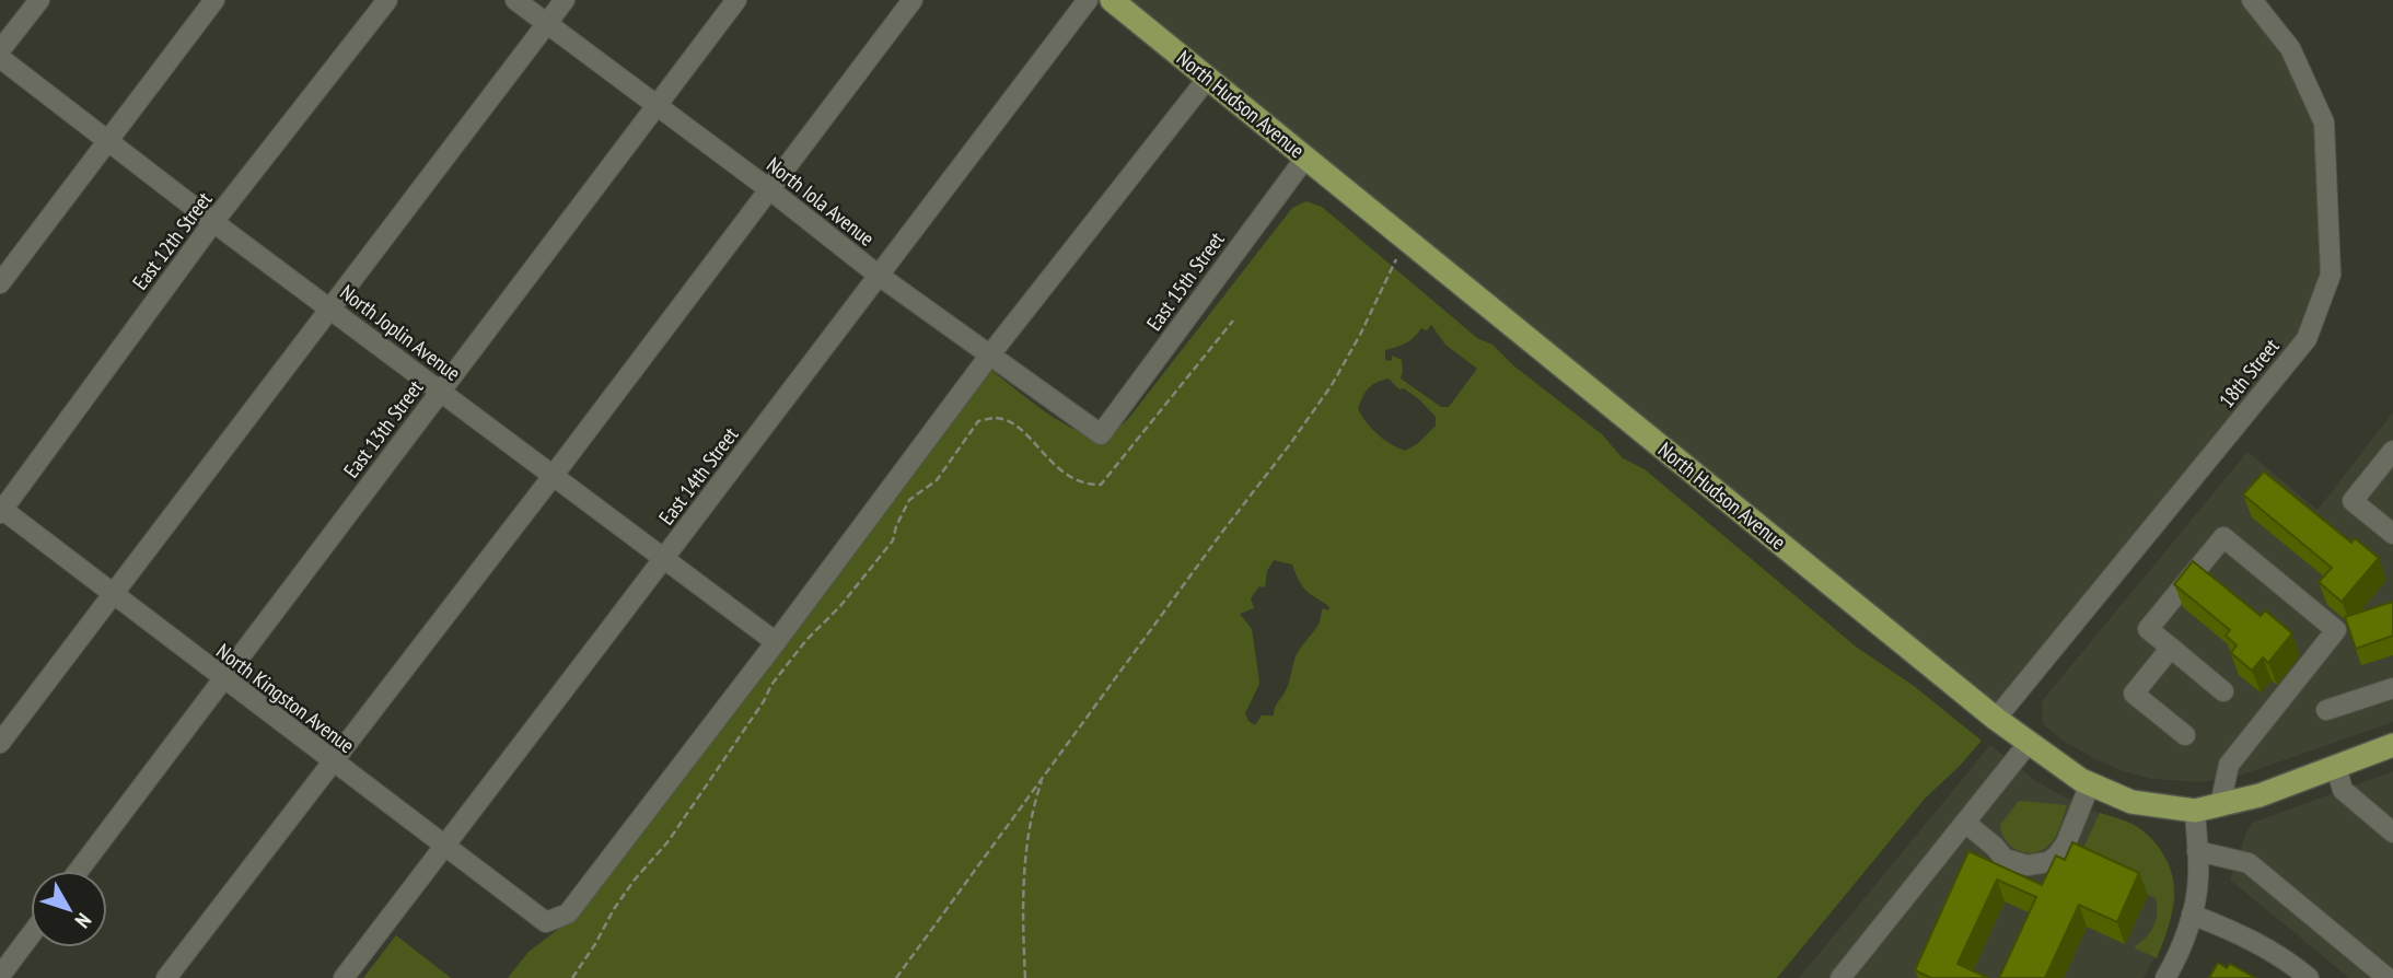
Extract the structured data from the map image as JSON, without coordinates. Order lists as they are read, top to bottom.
{
  "streets": {
    "main road": ["North Hudson Avenue"],
    "street": [
      "North Iola Avenue",
      "East 12th Street",
      "East 15th Street",
      "North Joplin Avenue",
      "18th Street",
      "East 13th Street",
      "East 14th Street",
      "North Kingston Avenue"
    ]
  },
  "crossings": [
    ["North Hudson Avenue", "East 15th Street"],
    ["North Hudson Avenue", "18th Street"],
    ["North Iola Avenue", "East 15th Street"],
    ["North Iola Avenue", "East 13th Street"],
    ["North Iola Avenue", "East 14th Street"],
    ["East 12th Street", "North Joplin Avenue"],
    ["East 12th Street", "North Kingston Avenue"],
    ["North Joplin Avenue", "East 13th Street"],
    ["North Joplin Avenue", "East 14th Street"],
    ["North Joplin Avenue", "North Kingston Avenue"],
    ["East 13th Street", "North Kingston Avenue"],
    ["East 14th Street", "North Kingston Avenue"]
  ],
  "north": "bottom right"
}
